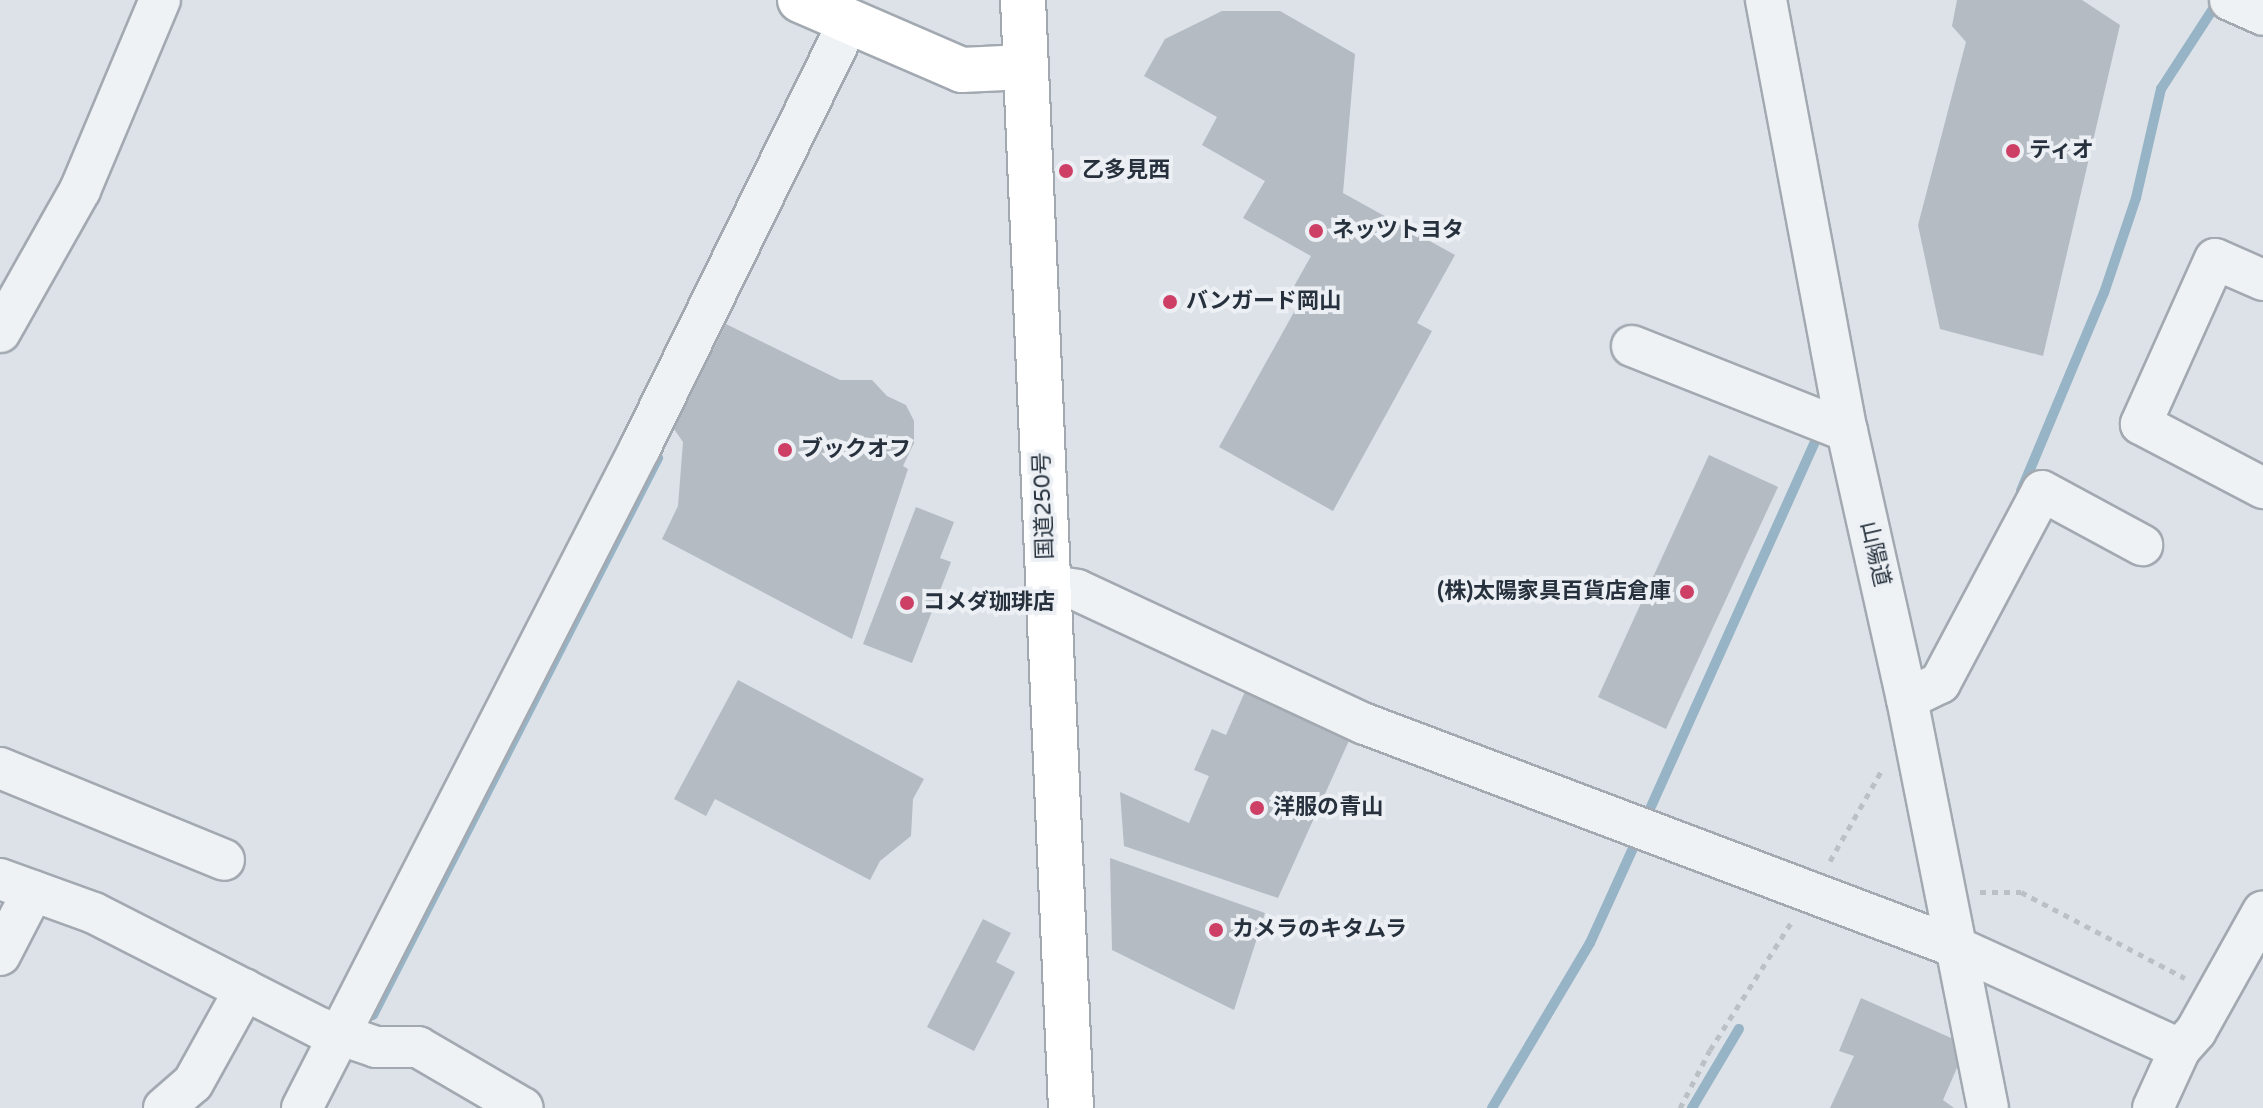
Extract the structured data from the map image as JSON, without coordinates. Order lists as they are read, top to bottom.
{
  "streets": {
    "main road": ["国道250号"],
    "street": ["山陽道"]
  },
  "places": [
    "ティオ",
    "乙多見西",
    "ネッツトヨタ",
    "バンガード岡山",
    "ブックオフ",
    "(株)太陽家具百貨店倉庫",
    "コメダ珈琲店",
    "洋服の青山",
    "カメラのキタムラ"
  ]
}
